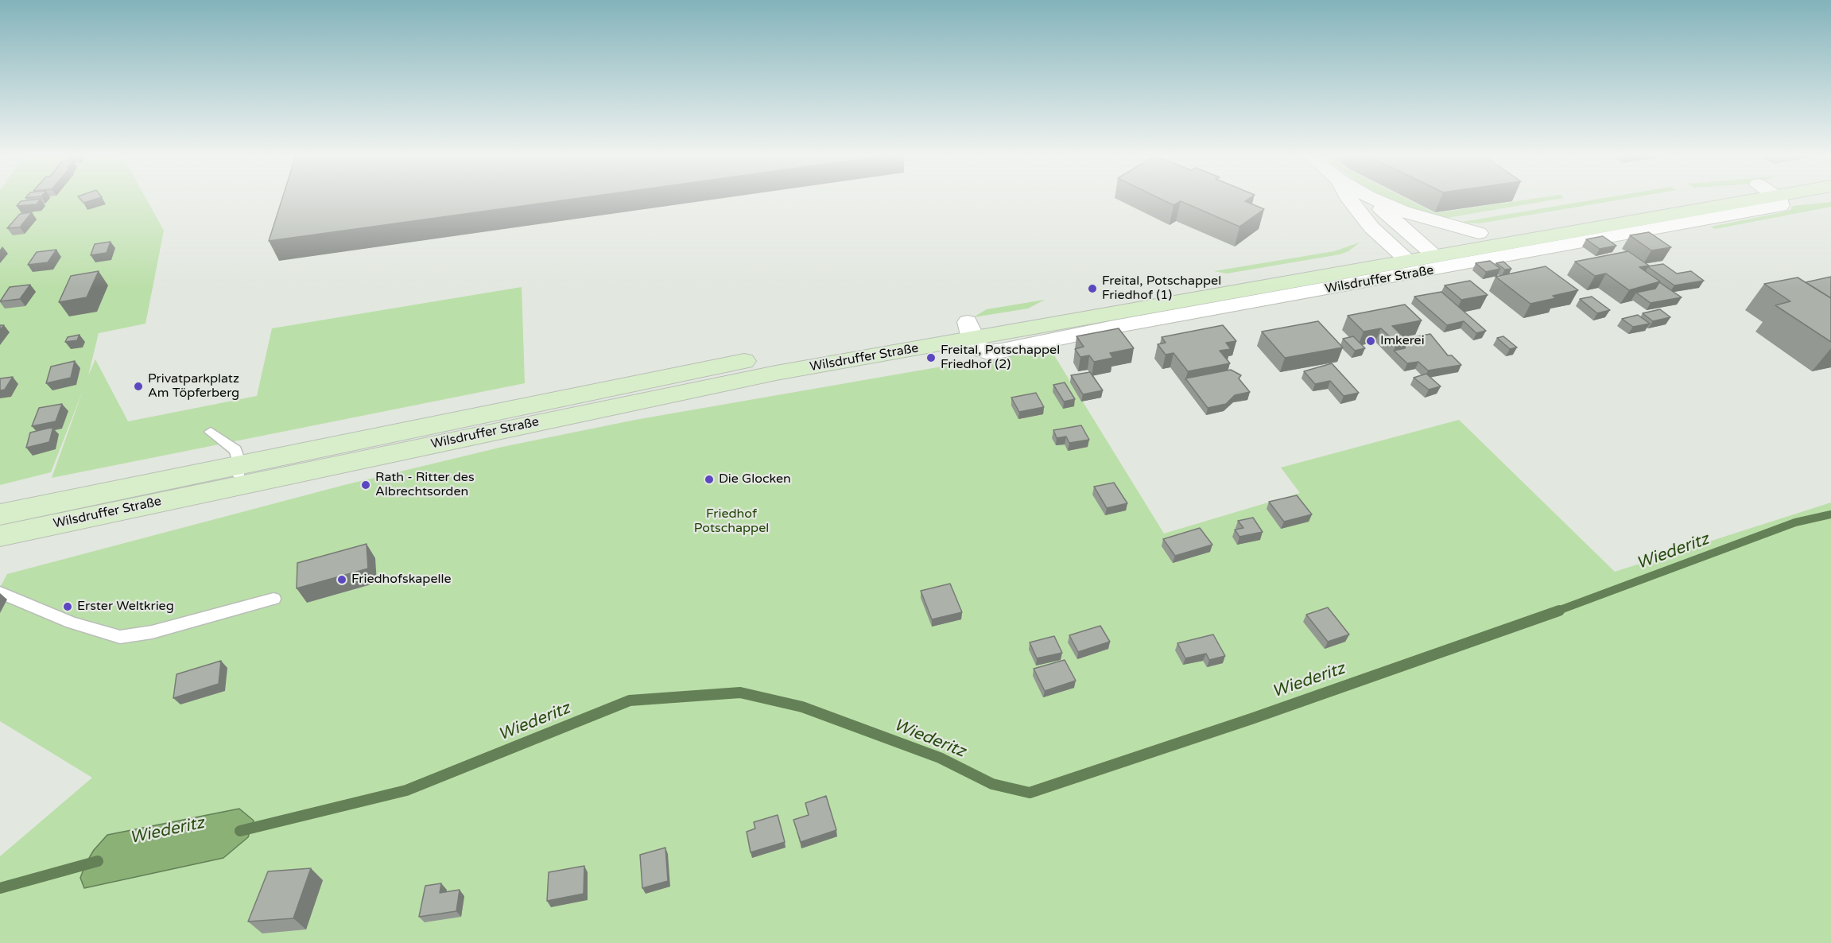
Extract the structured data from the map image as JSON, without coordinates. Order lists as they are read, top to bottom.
{
  "streets": {
    "main road": ["Wilsdruffer Straße"]
  },
  "water": ["Wiederitz"],
  "parks": ["Friedhof Potschappel"],
  "places": [
    "Freital, Potschappel Friedhof (1)",
    "Imkerei",
    "Freital, Potschappel Friedhof (2)",
    "Privatparkplatz Am Töpferberg",
    "Die Glocken",
    "Rath - Ritter des Albrechtsorden",
    "Friedhofskapelle",
    "Erster Weltkrieg"
  ]
}
